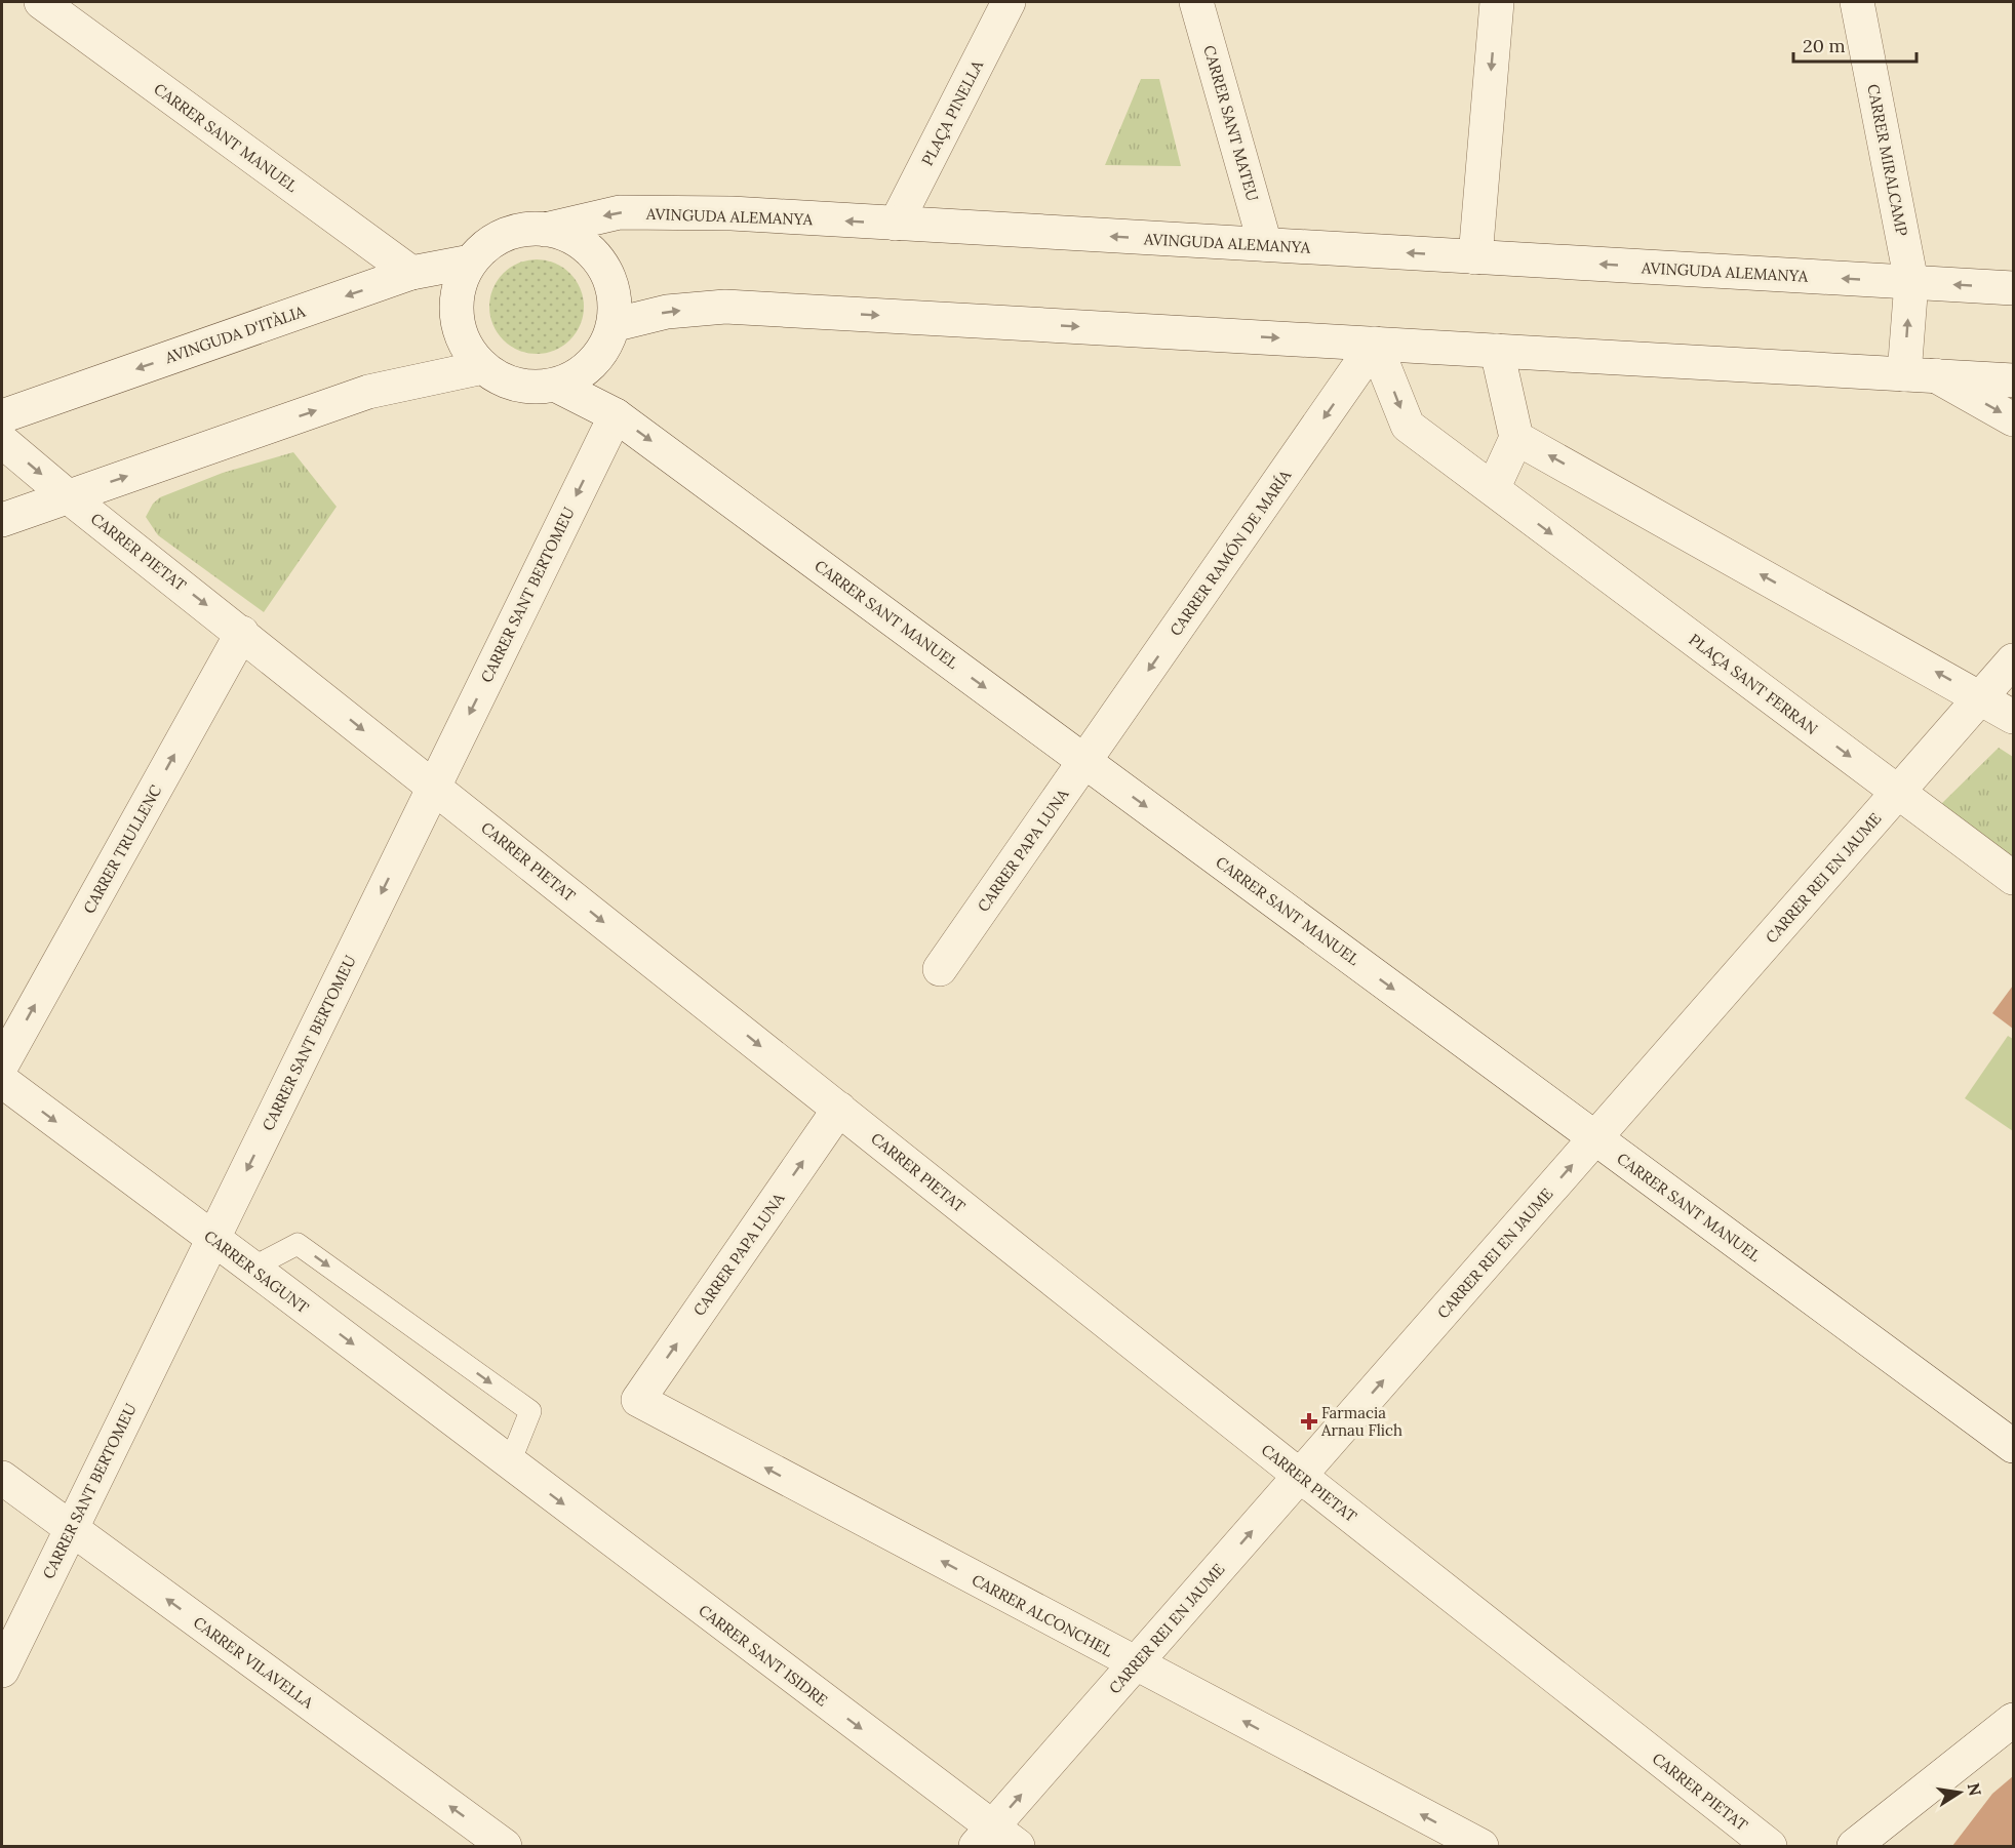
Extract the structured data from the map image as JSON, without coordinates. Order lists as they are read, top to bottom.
{
  "streets": {
    "street": [
      "PLAÇA PINELLA",
      "CARRER SANT MATEU",
      "CARRER SANT MANUEL",
      "CARRER MIRALCAMP",
      "AVINGUDA ALEMANYA",
      "AVINGUDA D'ITÀLIA",
      "CARRER PIETAT",
      "CARRER RAMÓN DE MARÍA",
      "CARRER SANT BERTOMEU",
      "PLAÇA SANT FERRAN",
      "CARRER TRULLENC",
      "CARRER PAPA LUNA",
      "CARRER REI EN JAUME",
      "CARRER SAGUNT",
      "CARRER ALCONCHEL",
      "CARRER SANT ISIDRE",
      "CARRER VILAVELLA"
    ]
  },
  "crossings": [
    ["PLAÇA PINELLA", "AVINGUDA ALEMANYA"],
    ["CARRER SANT MATEU", "AVINGUDA ALEMANYA"],
    ["CARRER SANT MANUEL", "AVINGUDA ALEMANYA"],
    ["CARRER SANT MANUEL", "AVINGUDA D'ITÀLIA"],
    ["CARRER SANT MANUEL", "CARRER RAMÓN DE MARÍA"],
    ["CARRER SANT MANUEL", "CARRER SANT BERTOMEU"],
    ["CARRER SANT MANUEL", "CARRER PAPA LUNA"],
    ["CARRER SANT MANUEL", "CARRER REI EN JAUME"],
    ["CARRER MIRALCAMP", "AVINGUDA ALEMANYA"],
    ["AVINGUDA ALEMANYA", "AVINGUDA D'ITÀLIA"],
    ["CARRER PIETAT", "CARRER SANT BERTOMEU"],
    ["CARRER PIETAT", "CARRER TRULLENC"],
    ["CARRER PIETAT", "CARRER PAPA LUNA"],
    ["CARRER PIETAT", "CARRER REI EN JAUME"],
    ["CARRER RAMÓN DE MARÍA", "PLAÇA SANT FERRAN"],
    ["CARRER RAMÓN DE MARÍA", "CARRER PAPA LUNA"],
    ["CARRER SANT BERTOMEU", "CARRER SAGUNT"],
    ["CARRER SANT BERTOMEU", "CARRER VILAVELLA"],
    ["PLAÇA SANT FERRAN", "CARRER REI EN JAUME"],
    ["CARRER PAPA LUNA", "CARRER ALCONCHEL"],
    ["CARRER REI EN JAUME", "CARRER ALCONCHEL"],
    ["CARRER REI EN JAUME", "CARRER SANT ISIDRE"],
    ["CARRER SAGUNT", "CARRER SANT ISIDRE"]
  ],
  "one_way": [
    "CARRER SANT MANUEL",
    "CARRER PIETAT",
    "CARRER RAMÓN DE MARÍA",
    "CARRER SANT BERTOMEU",
    "CARRER TRULLENC",
    "CARRER PAPA LUNA",
    "CARRER REI EN JAUME",
    "CARRER SAGUNT",
    "CARRER ALCONCHEL",
    "CARRER SANT ISIDRE",
    "CARRER VILAVELLA"
  ],
  "places": {
    "health": ["Farmacia Arnau Flich"]
  },
  "scale_bar": "20 m",
  "north": "right"
}
